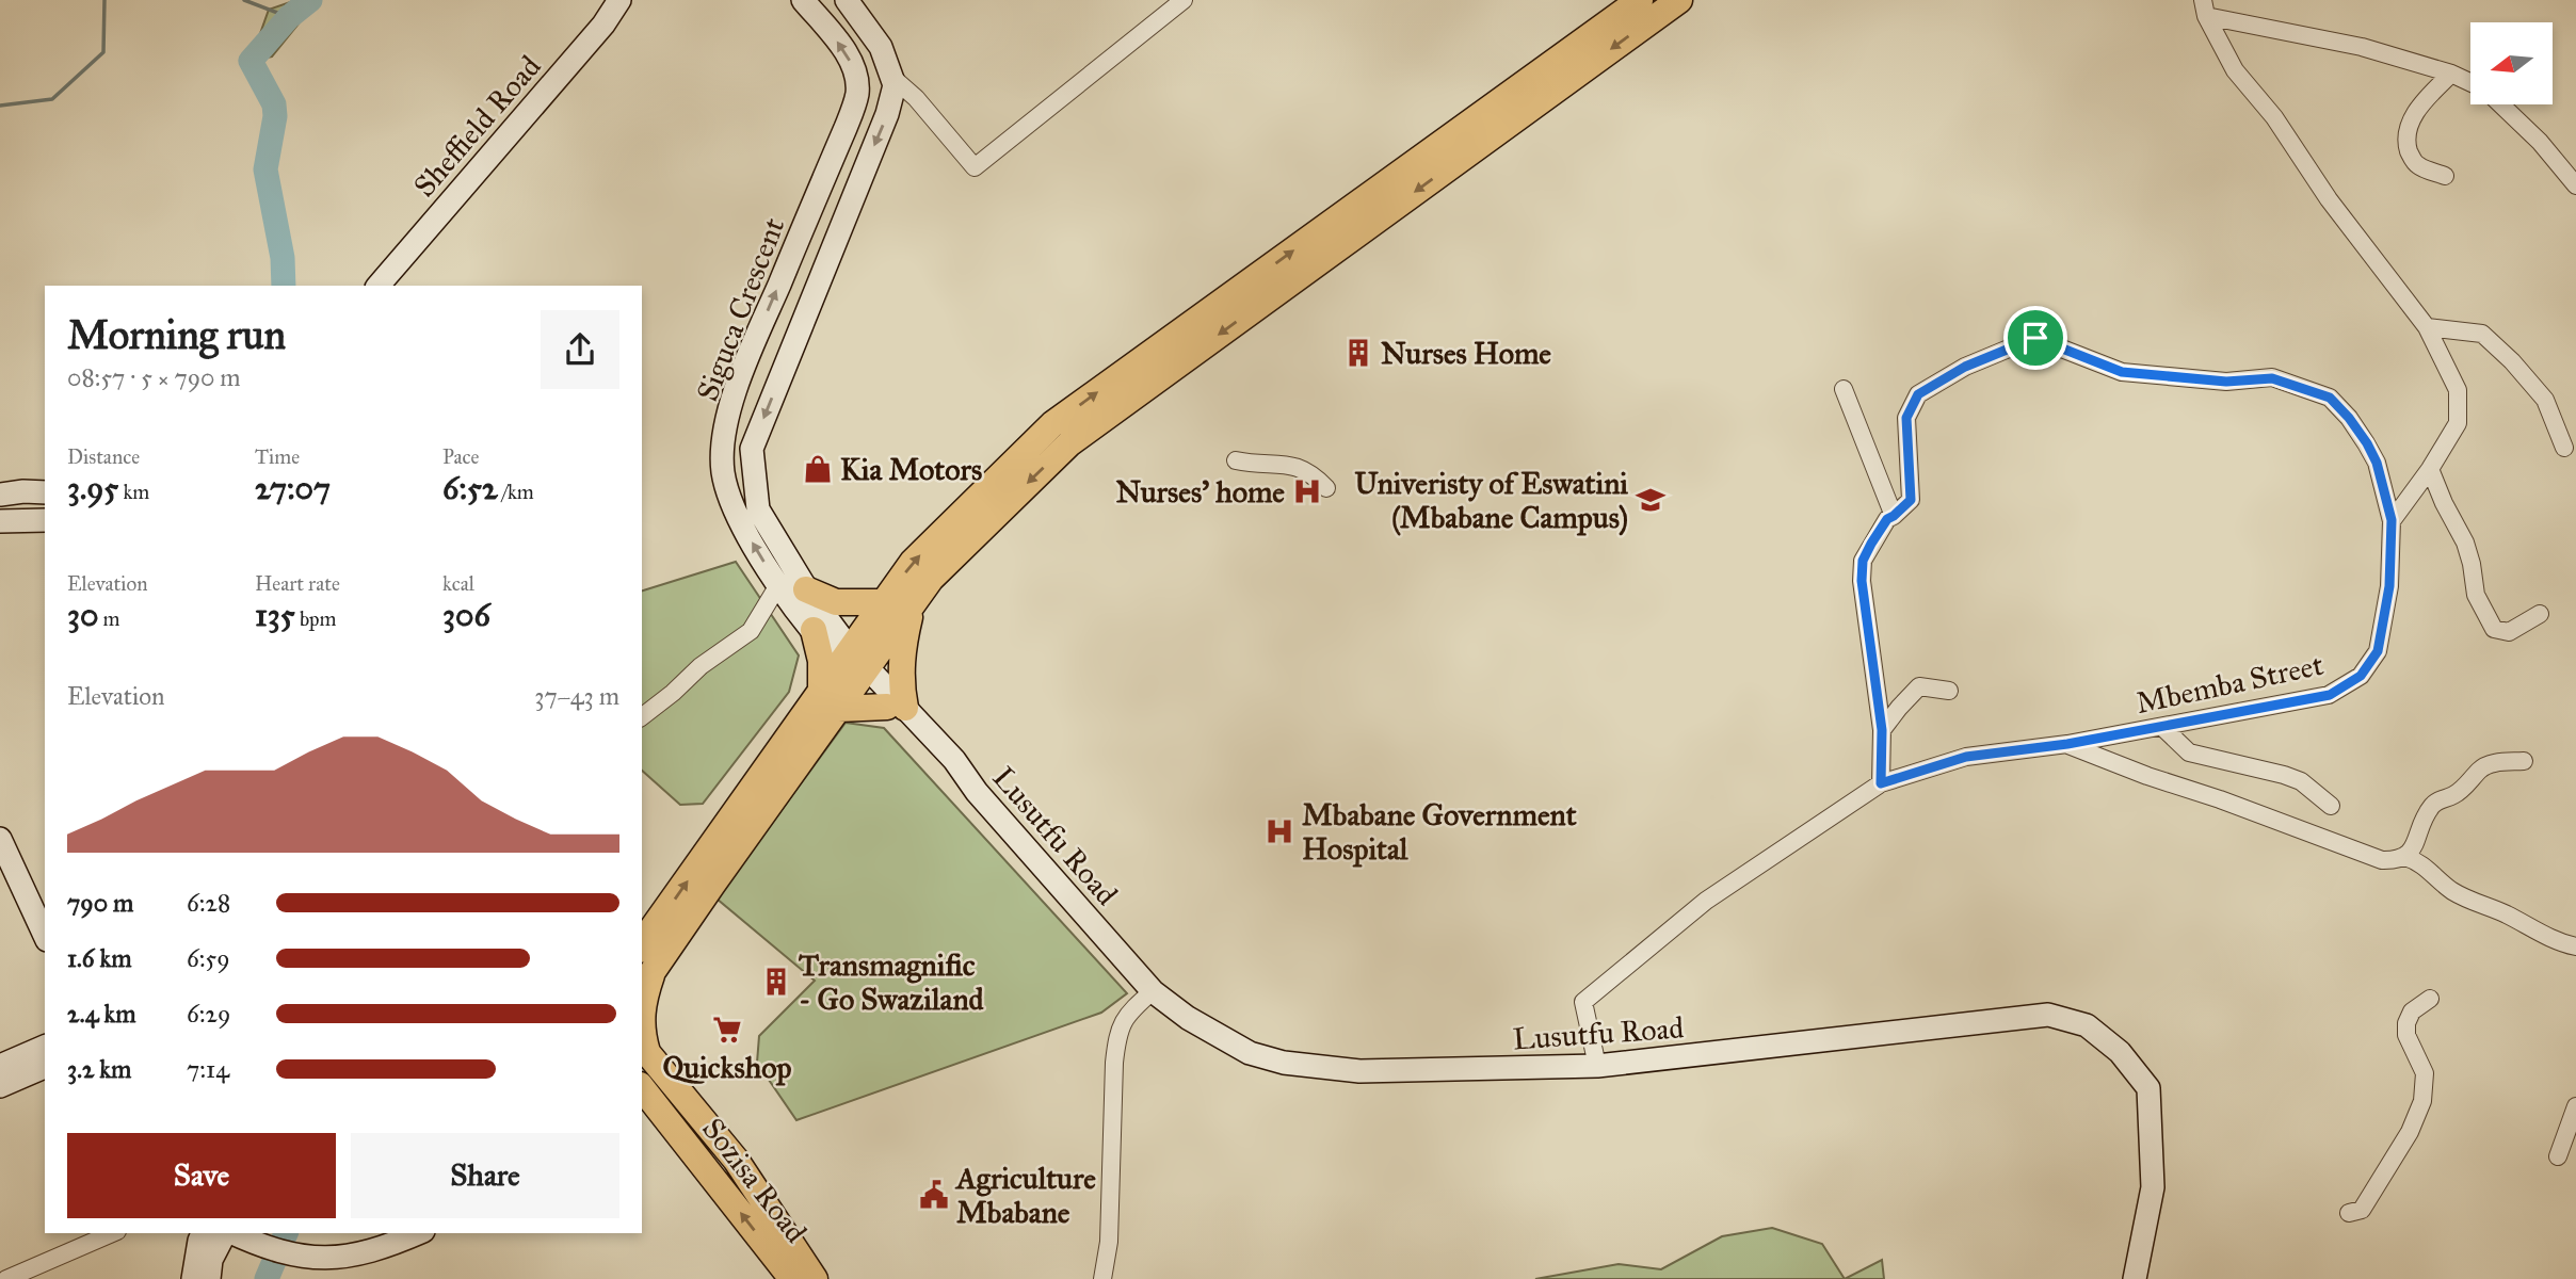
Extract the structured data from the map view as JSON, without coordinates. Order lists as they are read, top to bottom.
{
  "streets": {
    "main road": ["Sozisa Road"],
    "street": [
      "Sheffield Road",
      "Siguca Crescent",
      "Mbemba Street",
      "Lusutfu Road"
    ]
  },
  "crossings": [
    ["Siguca Crescent", "Lusutfu Road"],
    ["Mbemba Street", "Lusutfu Road"]
  ],
  "places": {
    "building": ["Nurses Home", "Transmagnific - Go Swaziland"],
    "shop": ["Kia Motors"],
    "hospital": ["Nurses' home", "Mbabane Government Hospital"],
    "school or university": ["Univeristy of Eswatini (Mbabane Campus)"],
    "supermarket": ["Quickshop"],
    "public building": ["Agriculture Mbabane"]
  },
  "north": "left",
  "page": {
    "heading": ["Morning run", "08:57 · 5 × 790 m"],
    "stats": [
      ["Distance", "3.95 km"],
      ["Time", "27:07"],
      ["Pace", "6:52 /km"],
      ["Elevation", "30 m"],
      ["Heart rate", "135 bpm"],
      ["kcal", "306"]
    ],
    "chart": ["Elevation", "37–43 m"],
    "list": [
      {
        "name": "790 m",
        "note": "6:28"
      },
      {
        "name": "1.6 km",
        "note": "6:59"
      },
      {
        "name": "2.4 km",
        "note": "6:29"
      },
      {
        "name": "3.2 km",
        "note": "7:14"
      }
    ],
    "buttons": ["Save", "Share"]
  }
}
